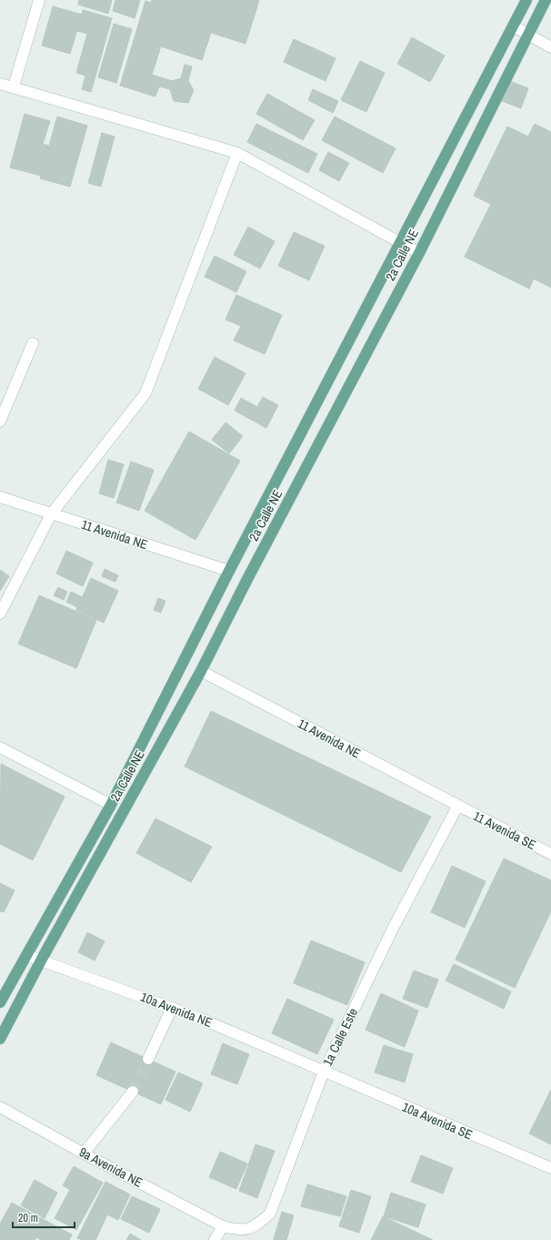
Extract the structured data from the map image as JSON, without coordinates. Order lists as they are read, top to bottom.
{
  "streets": {
    "main road": ["2a Calle NE"],
    "street": [
      "11 Avenida NE",
      "11 Avenida SE",
      "10a Avenida NE",
      "1a Calle Este",
      "10a Avenida SE",
      "9a Avenida NE"
    ]
  },
  "crossings": [
    ["2a Calle NE", "11 Avenida NE"],
    ["2a Calle NE", "10a Avenida NE"],
    ["11 Avenida NE", "11 Avenida SE"],
    ["11 Avenida NE", "1a Calle Este"],
    ["11 Avenida SE", "1a Calle Este"],
    ["10a Avenida NE", "1a Calle Este"],
    ["10a Avenida NE", "10a Avenida SE"],
    ["1a Calle Este", "10a Avenida SE"],
    ["1a Calle Este", "9a Avenida NE"]
  ],
  "scale_bar": "20 m"
}
